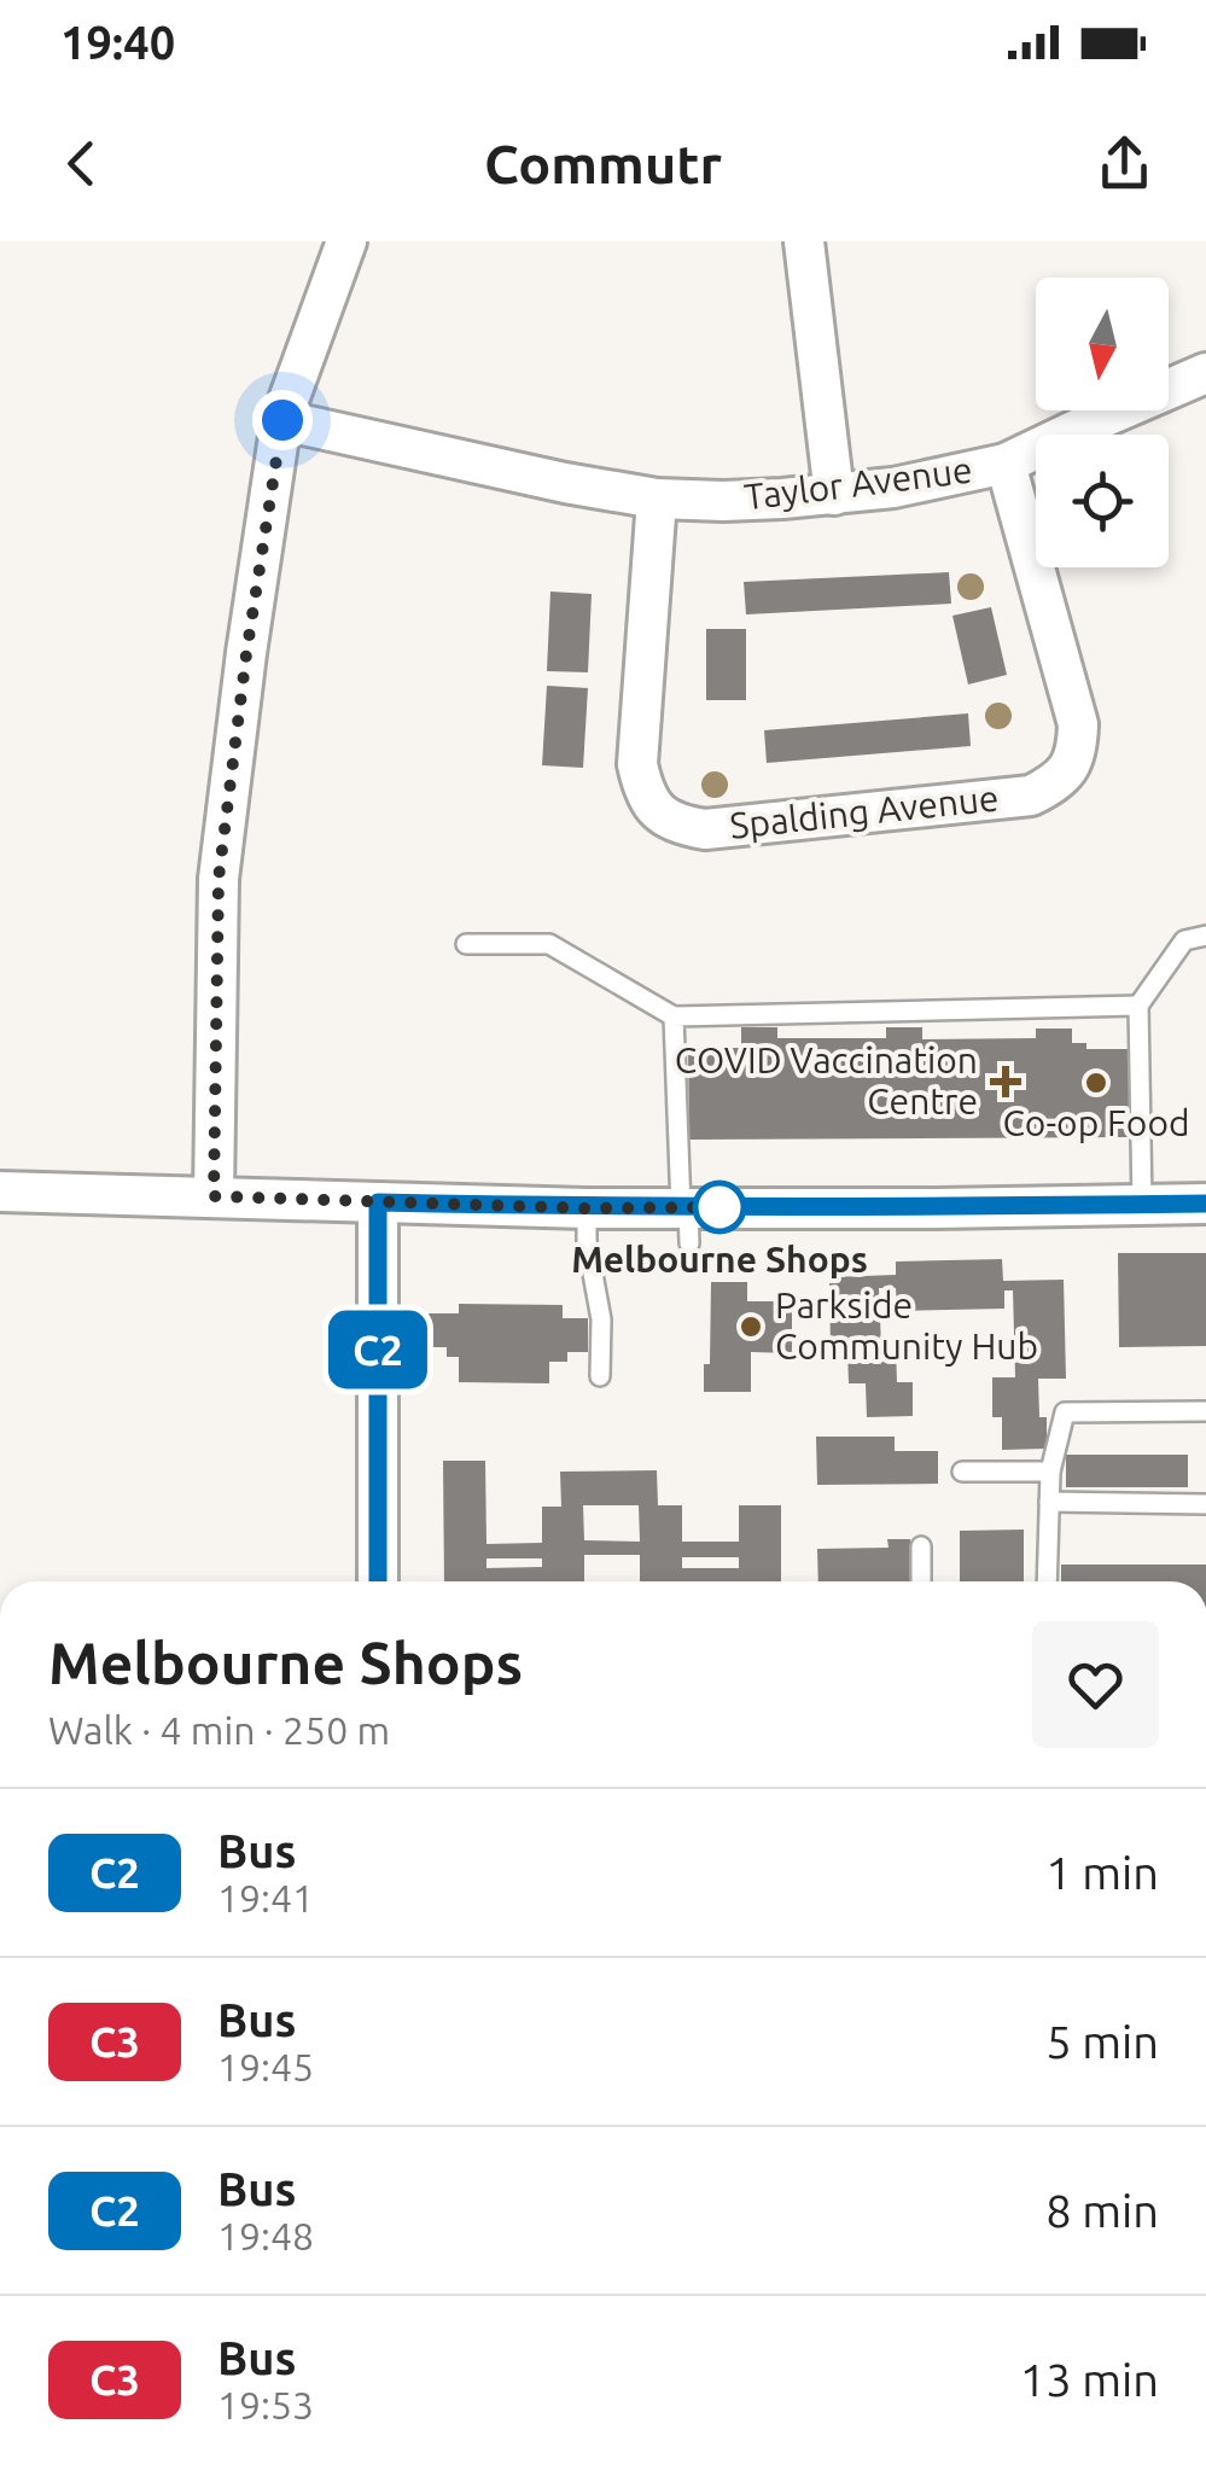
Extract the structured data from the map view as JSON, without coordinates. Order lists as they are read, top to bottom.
{
  "streets": {
    "street": ["Taylor Avenue", "Spalding Avenue"]
  },
  "crossings": [
    ["Taylor Avenue", "Spalding Avenue"]
  ],
  "places": {
    "health": ["COVID Vaccination Centre"],
    "other": ["Co-op Food", "Melbourne Shops", "Parkside Community Hub"]
  },
  "lines": ["bus line C2"],
  "north": "bottom",
  "page": {
    "status": "19:40",
    "header": "Commutr",
    "on_map": "C2",
    "heading": ["Melbourne Shops", "Walk · 4 min · 250 m"],
    "list": [
      {
        "mark": "C2",
        "name": "Bus",
        "note": "19:41",
        "value": "1 min"
      },
      {
        "mark": "C3",
        "name": "Bus",
        "note": "19:45",
        "value": "5 min"
      },
      {
        "mark": "C2",
        "name": "Bus",
        "note": "19:48",
        "value": "8 min"
      },
      {
        "mark": "C3",
        "name": "Bus",
        "note": "19:53",
        "value": "13 min"
      }
    ]
  }
}
